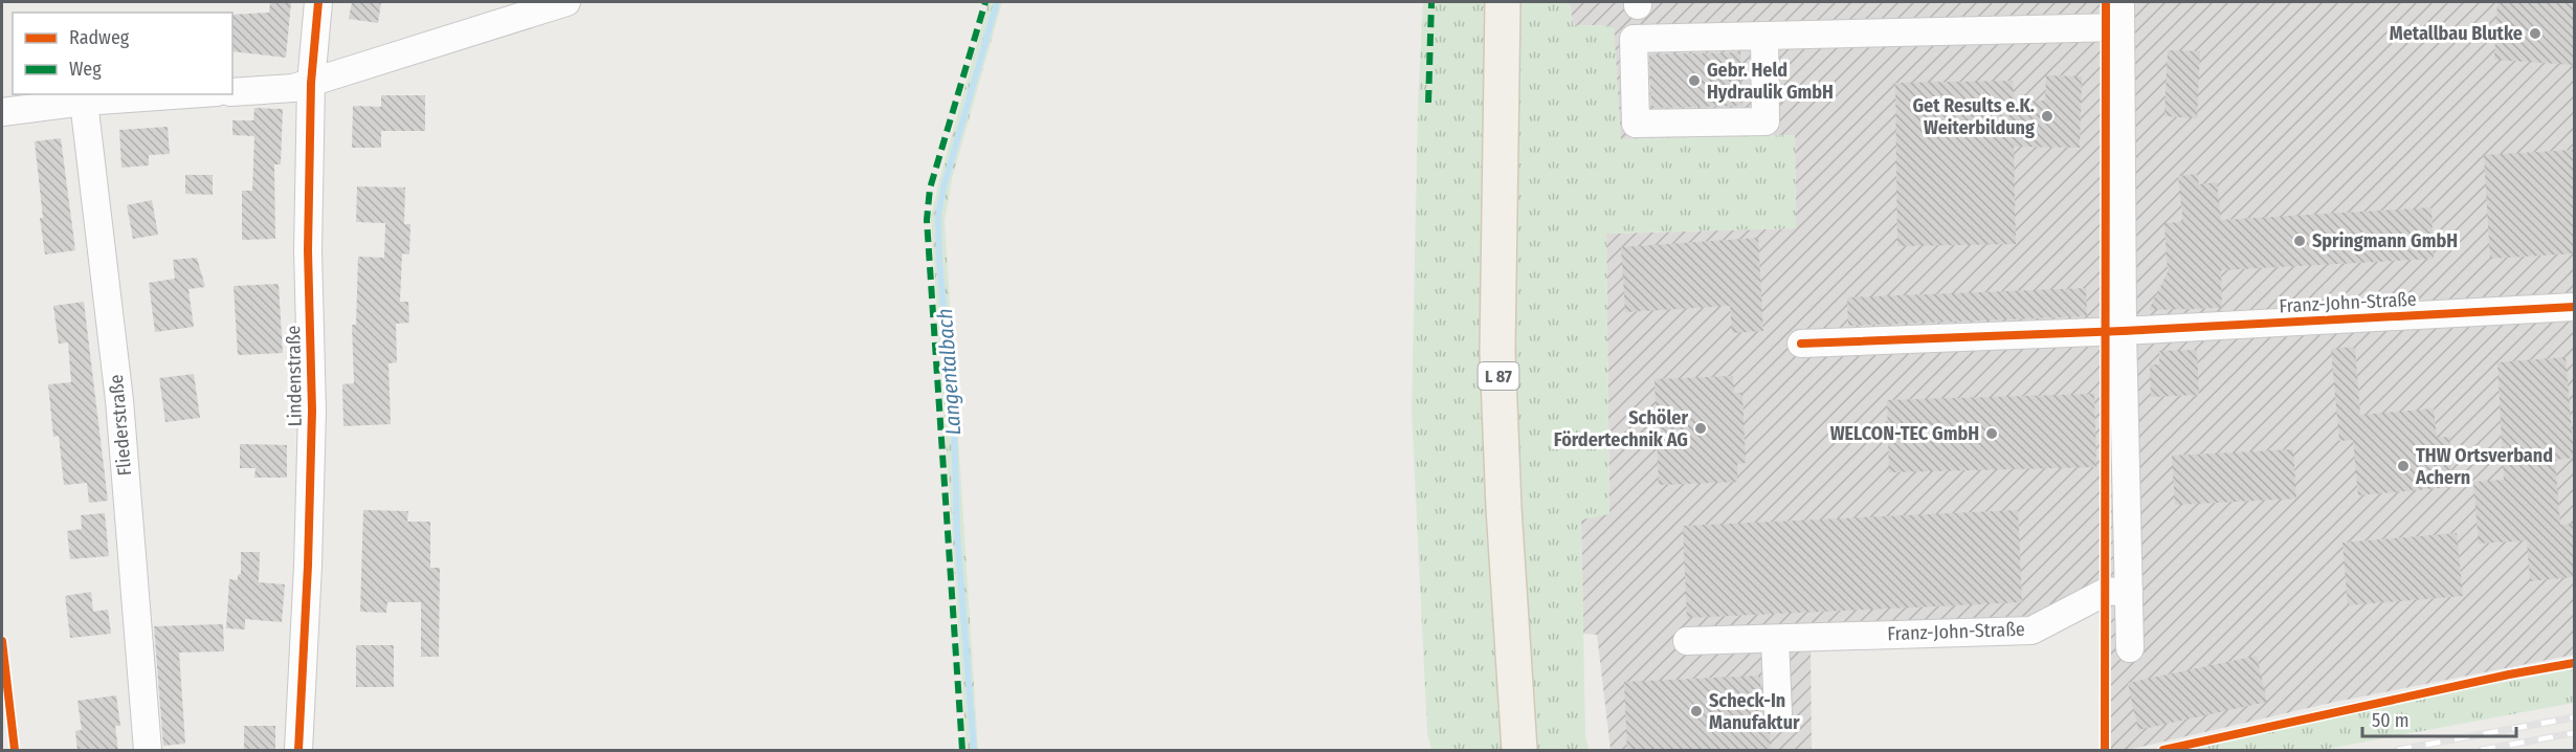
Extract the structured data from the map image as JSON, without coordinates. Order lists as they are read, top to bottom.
{
  "streets": {
    "main road": ["L 87"],
    "street": ["Franz-John-Straße", "Lindenstraße", "Fliederstraße"]
  },
  "water": ["Langentalbach"],
  "places": [
    "Metallbau Blutke",
    "Gebr. Held Hydraulik GmbH",
    "Get Results e.K. Weiterbildung",
    "Springmann GmbH",
    "Schöler Fördertechnik AG",
    "WELCON-TEC GmbH",
    "THW Ortsverband Achern",
    "Scheck-In Manufaktur"
  ],
  "legend": ["Radweg", "Weg"],
  "scale_bar": "50 m"
}
